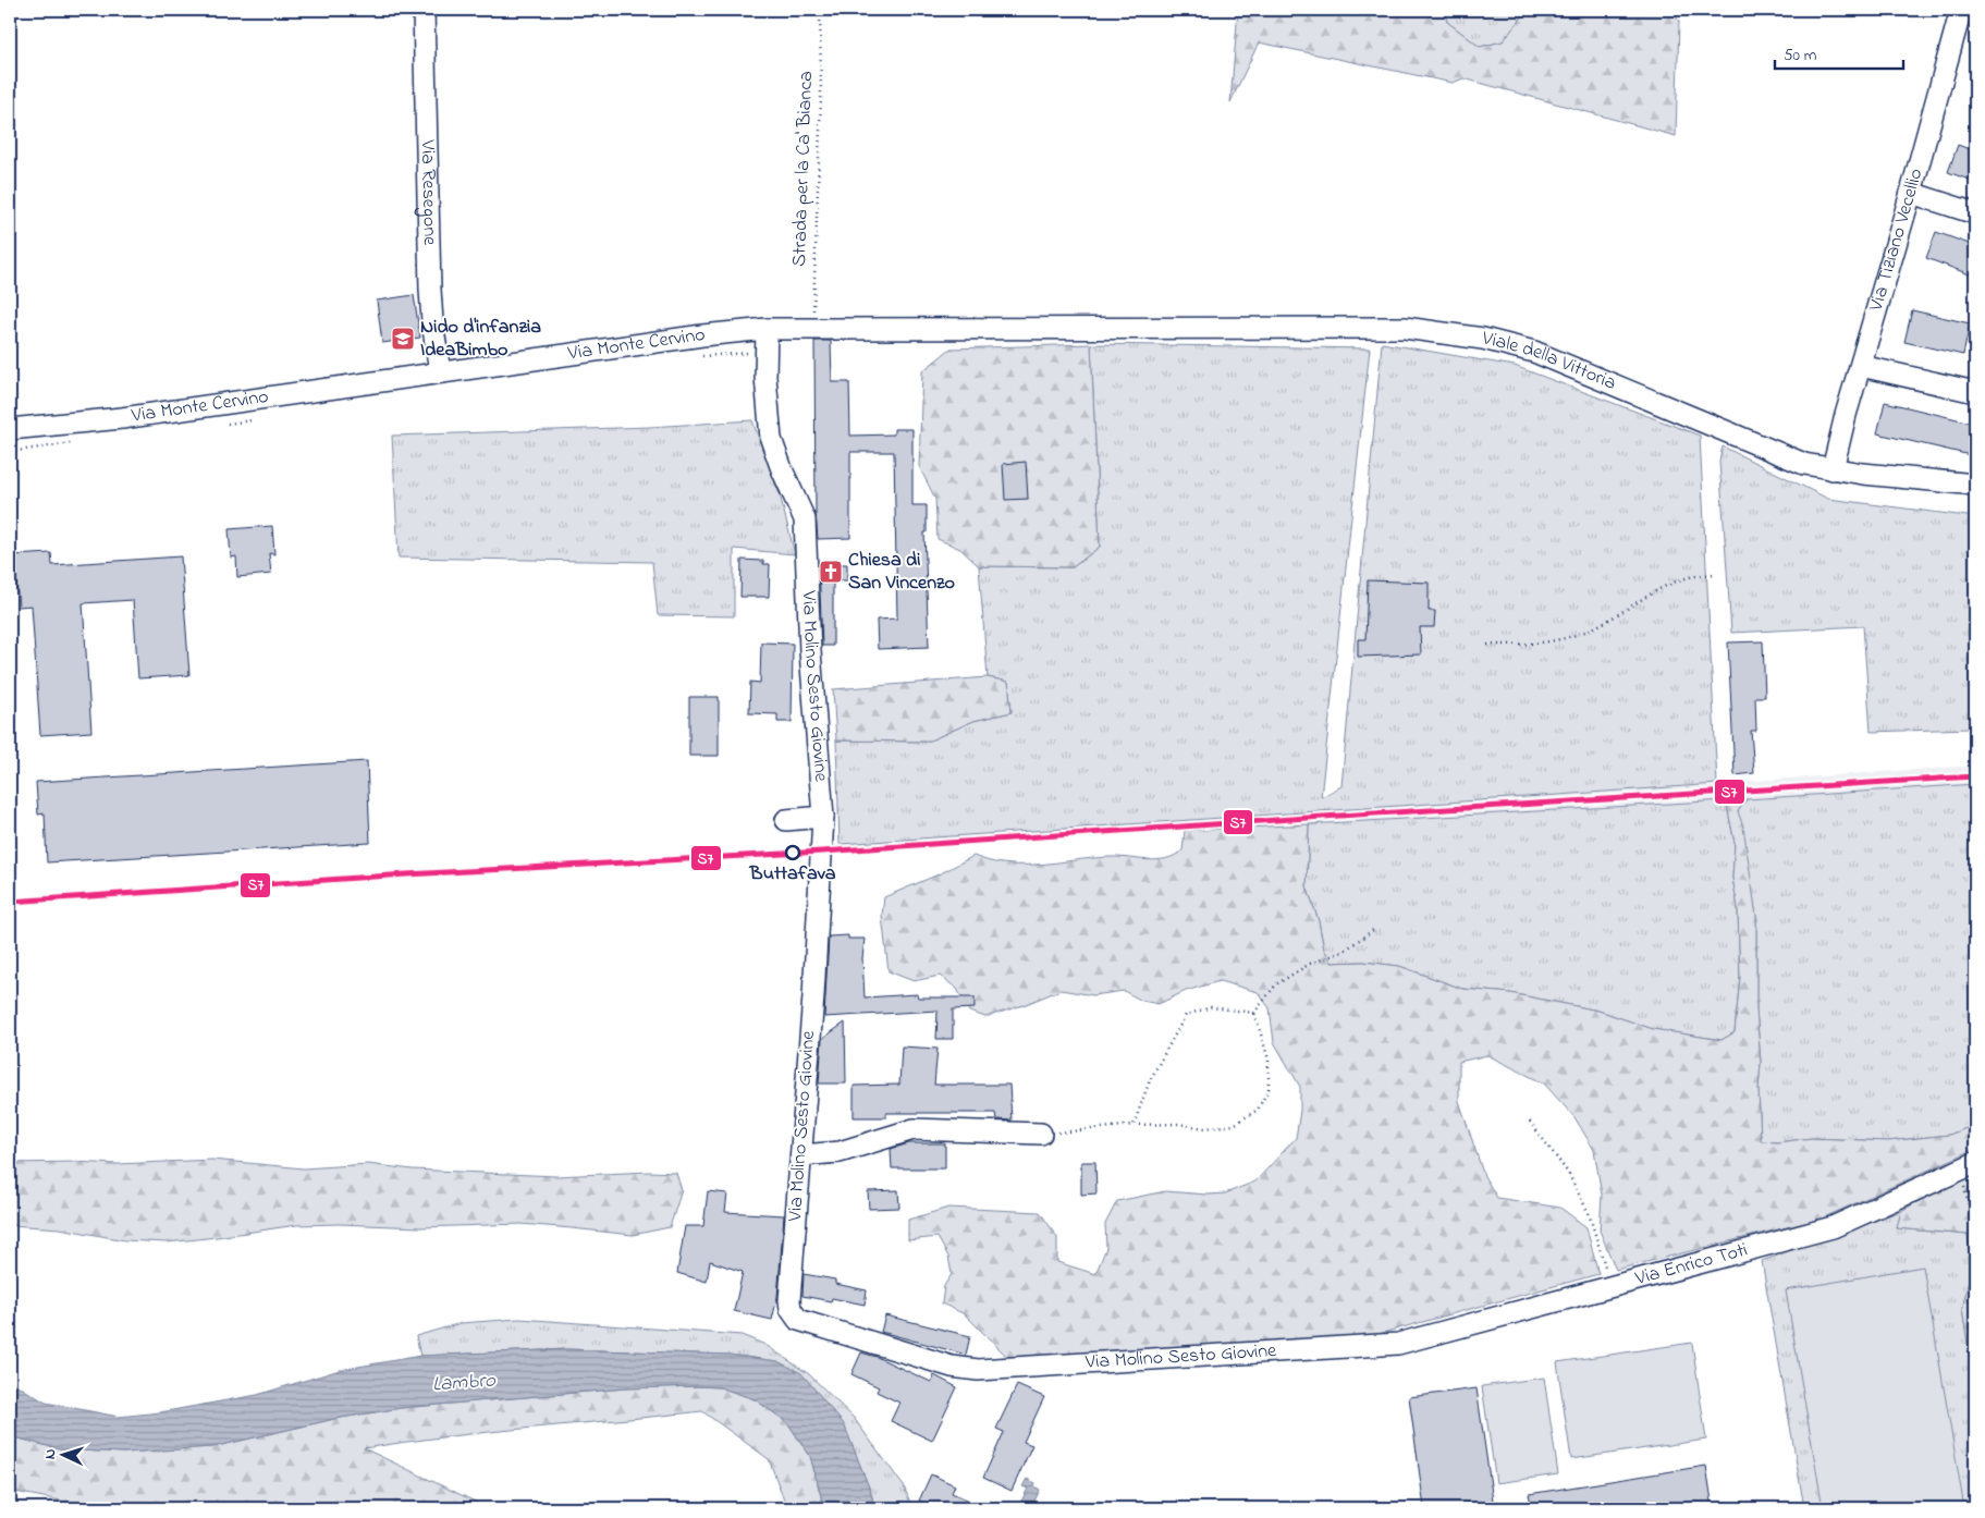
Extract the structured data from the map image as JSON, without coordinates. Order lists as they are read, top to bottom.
{
  "streets": {
    "street": [
      "Via Resegone",
      "Via Tiziano Vecellio",
      "Via Monte Cervino",
      "Viale della Vittoria",
      "Via Molino Sesto Giovine",
      "Via Enrico Toti"
    ],
    "path": ["Strada per la Ca' Bianca"]
  },
  "crossings": [
    ["Strada per la Ca' Bianca", "Via Monte Cervino"],
    ["Via Resegone", "Via Monte Cervino"],
    ["Via Tiziano Vecellio", "Viale della Vittoria"],
    ["Via Monte Cervino", "Viale della Vittoria"],
    ["Via Monte Cervino", "Via Molino Sesto Giovine"],
    ["Via Molino Sesto Giovine", "Via Enrico Toti"]
  ],
  "water": ["Lambro"],
  "places": {
    "school or university": ["Nido d'infanzia IdeaBimbo"],
    "church": ["Chiesa di San Vincenzo"],
    "other": ["Buttafava"]
  },
  "lines": ["transit line S7"],
  "scale_bar": "50 m",
  "north": "left"
}
